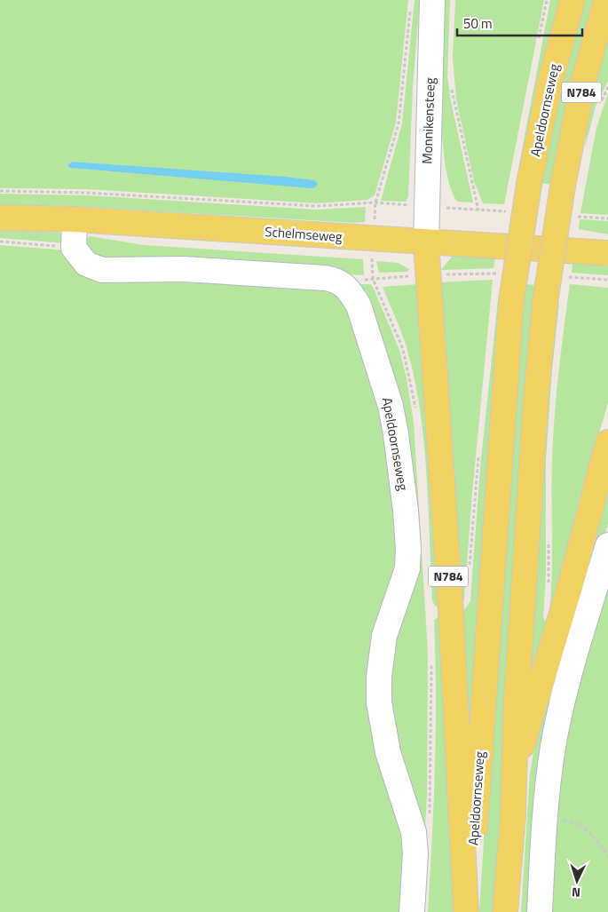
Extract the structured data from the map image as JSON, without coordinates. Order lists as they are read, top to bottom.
{
  "streets": {
    "main road": ["N784", "Apeldoornseweg", "Schelmseweg"],
    "street": ["Monnikensteeg"]
  },
  "crossings": [
    ["N784", "Apeldoornseweg"],
    ["N784", "Monnikensteeg"],
    ["N784", "Schelmseweg"],
    ["Monnikensteeg", "Schelmseweg"]
  ],
  "scale_bar": "50 m",
  "north": "bottom"
}
